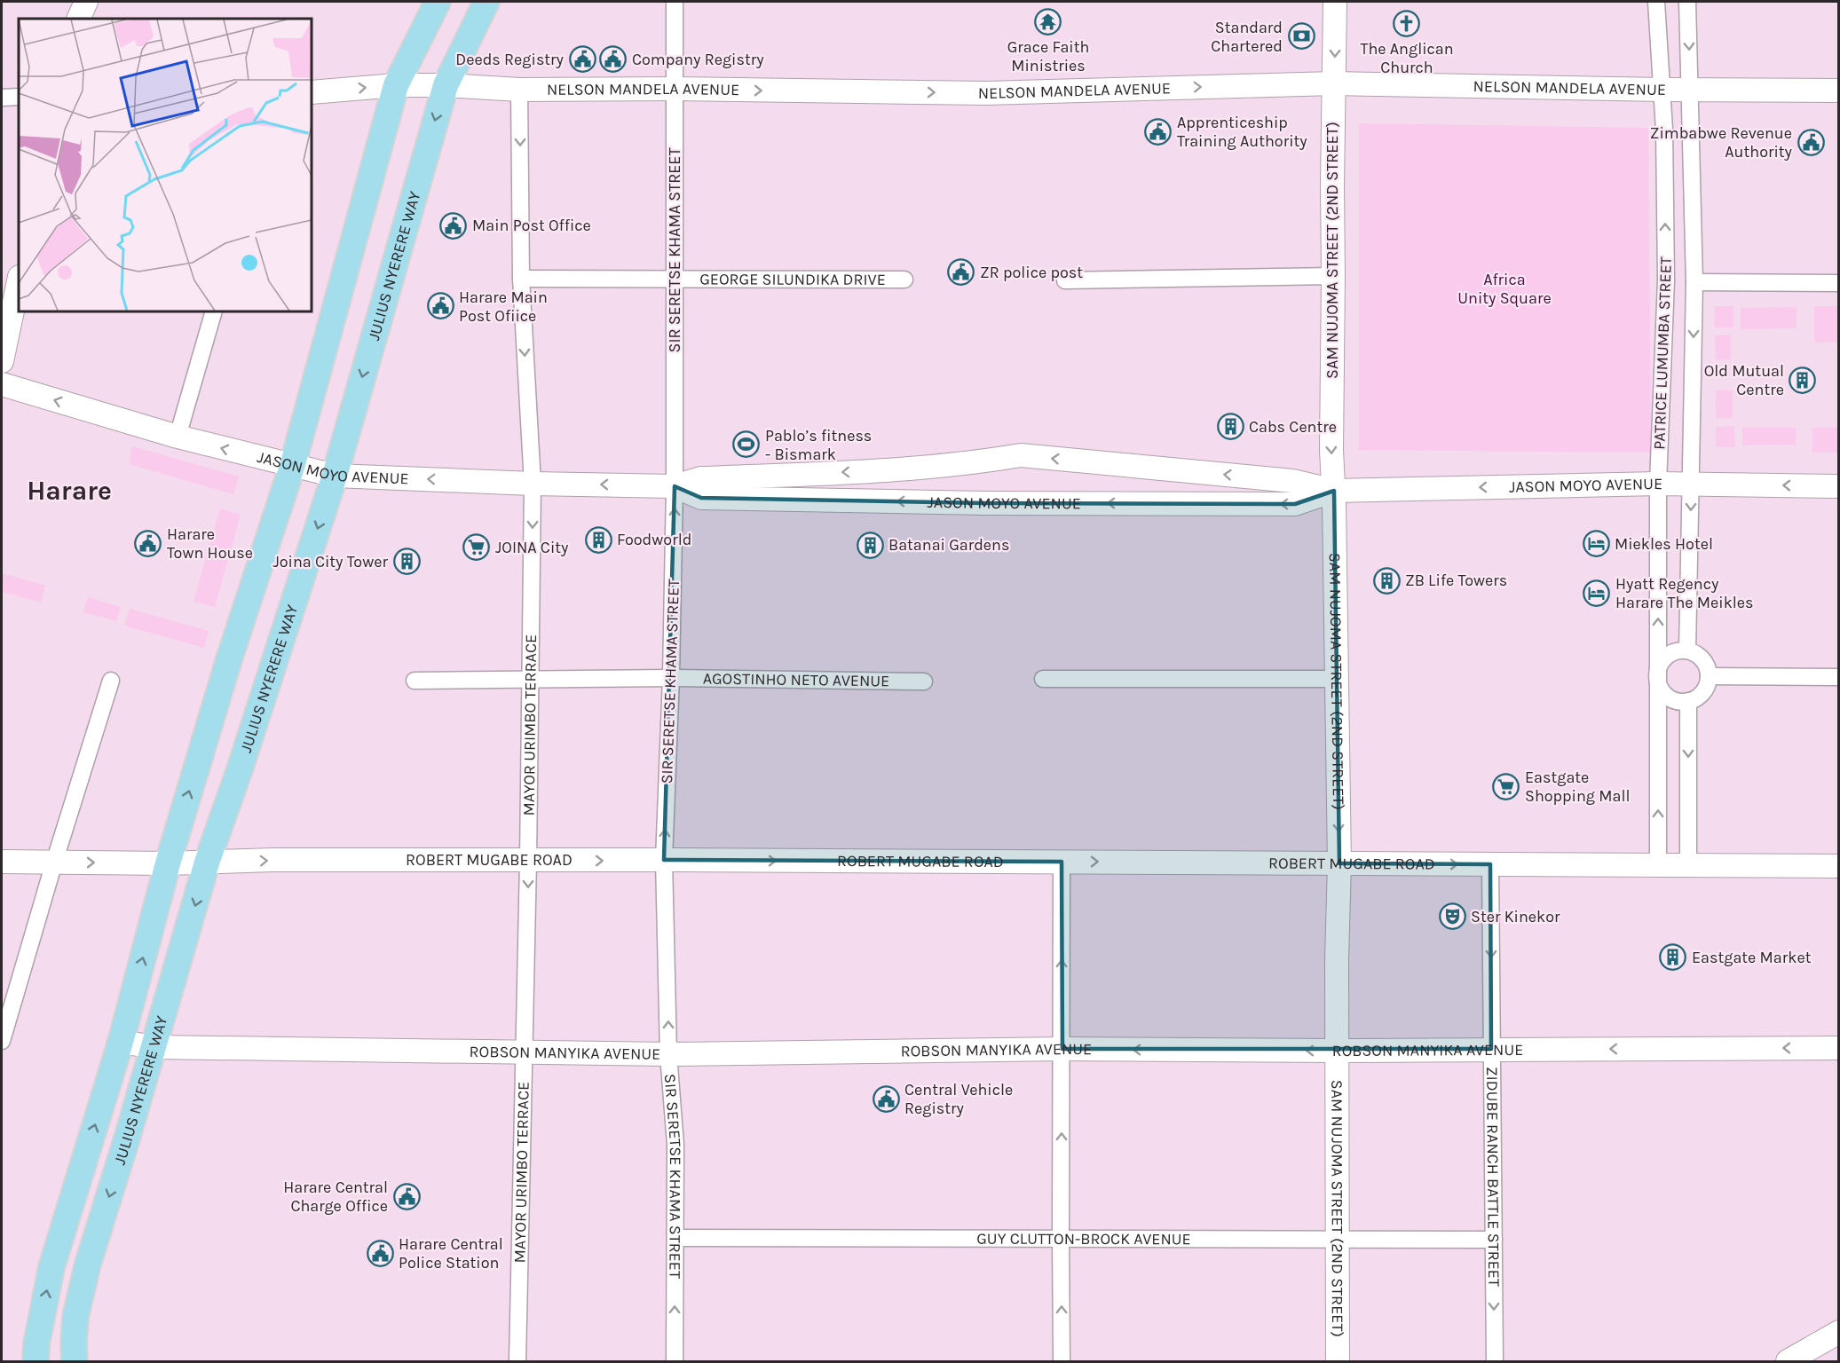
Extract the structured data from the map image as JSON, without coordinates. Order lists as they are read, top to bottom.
{
  "streets": {
    "main road": ["JULIUS NYERERE WAY"],
    "street": [
      "NELSON MANDELA AVENUE",
      "SIR SERETSE KHAMA STREET",
      "SAM NUJOMA STREET (2ND STREET)",
      "GEORGE SILUNDIKA DRIVE",
      "PATRICE LUMUMBA STREET",
      "JASON MOYO AVENUE",
      "AGOSTINHO NETO AVENUE",
      "MAYOR URIMBO TERRACE",
      "ROBERT MUGABE ROAD",
      "ROBSON MANYIKA AVENUE",
      "ZIDUBE RANCH BATTLE STREET",
      "GUY CLUTTON-BROCK AVENUE"
    ]
  },
  "crossings": [
    ["NELSON MANDELA AVENUE", "SIR SERETSE KHAMA STREET"],
    ["NELSON MANDELA AVENUE", "SAM NUJOMA STREET (2ND STREET)"],
    ["NELSON MANDELA AVENUE", "JULIUS NYERERE WAY"],
    ["NELSON MANDELA AVENUE", "PATRICE LUMUMBA STREET"],
    ["NELSON MANDELA AVENUE", "MAYOR URIMBO TERRACE"],
    ["SIR SERETSE KHAMA STREET", "GEORGE SILUNDIKA DRIVE"],
    ["SIR SERETSE KHAMA STREET", "JASON MOYO AVENUE"],
    ["SIR SERETSE KHAMA STREET", "AGOSTINHO NETO AVENUE"],
    ["SIR SERETSE KHAMA STREET", "ROBERT MUGABE ROAD"],
    ["SIR SERETSE KHAMA STREET", "ROBSON MANYIKA AVENUE"],
    ["SIR SERETSE KHAMA STREET", "GUY CLUTTON-BROCK AVENUE"],
    ["SAM NUJOMA STREET (2ND STREET)", "JASON MOYO AVENUE"],
    ["SAM NUJOMA STREET (2ND STREET)", "ROBERT MUGABE ROAD"],
    ["SAM NUJOMA STREET (2ND STREET)", "ROBSON MANYIKA AVENUE"],
    ["SAM NUJOMA STREET (2ND STREET)", "GUY CLUTTON-BROCK AVENUE"],
    ["JULIUS NYERERE WAY", "JASON MOYO AVENUE"],
    ["JULIUS NYERERE WAY", "ROBERT MUGABE ROAD"],
    ["JULIUS NYERERE WAY", "ROBSON MANYIKA AVENUE"],
    ["GEORGE SILUNDIKA DRIVE", "MAYOR URIMBO TERRACE"],
    ["PATRICE LUMUMBA STREET", "JASON MOYO AVENUE"],
    ["PATRICE LUMUMBA STREET", "ROBERT MUGABE ROAD"],
    ["JASON MOYO AVENUE", "MAYOR URIMBO TERRACE"],
    ["AGOSTINHO NETO AVENUE", "MAYOR URIMBO TERRACE"],
    ["MAYOR URIMBO TERRACE", "ROBERT MUGABE ROAD"],
    ["MAYOR URIMBO TERRACE", "ROBSON MANYIKA AVENUE"],
    ["ROBERT MUGABE ROAD", "ZIDUBE RANCH BATTLE STREET"],
    ["ROBSON MANYIKA AVENUE", "ZIDUBE RANCH BATTLE STREET"],
    ["ZIDUBE RANCH BATTLE STREET", "GUY CLUTTON-BROCK AVENUE"]
  ],
  "one_way": [
    "SIR SERETSE KHAMA STREET",
    "SAM NUJOMA STREET (2ND STREET)",
    "MAYOR URIMBO TERRACE",
    "ROBERT MUGABE ROAD",
    "ROBSON MANYIKA AVENUE",
    "ZIDUBE RANCH BATTLE STREET"
  ],
  "districts": ["Harare"],
  "parks": ["Africa Unity Square"],
  "places": {
    "temple": ["Grace Faith Ministries"],
    "church": ["The Anglican Church"],
    "bank": ["Standard Chartered"],
    "public building": [
      "Deeds Registry",
      "Company Registry",
      "Apprenticeship Training Authority",
      "Zimbabwe Revenue Authority",
      "Main Post Office",
      "ZR police post",
      "Harare Main Post Ofiice",
      "Harare Town House",
      "Central Vehicle Registry",
      "Harare Central Charge Office",
      "Harare Central Police Station"
    ],
    "building": [
      "Old Mutual Centre",
      "Cabs Centre",
      "Foodworld",
      "Batanai Gardens",
      "Joina City Tower",
      "ZB Life Towers",
      "Eastgate Market"
    ],
    "sports": ["Pablo’s fitness - Bismark"],
    "hotel": ["Miekles Hotel", "Hyatt Regency Harare The Meikles"],
    "supermarket": ["JOINA City", "Eastgate Shopping Mall"],
    "theatre": ["Ster Kinekor"]
  }
}
